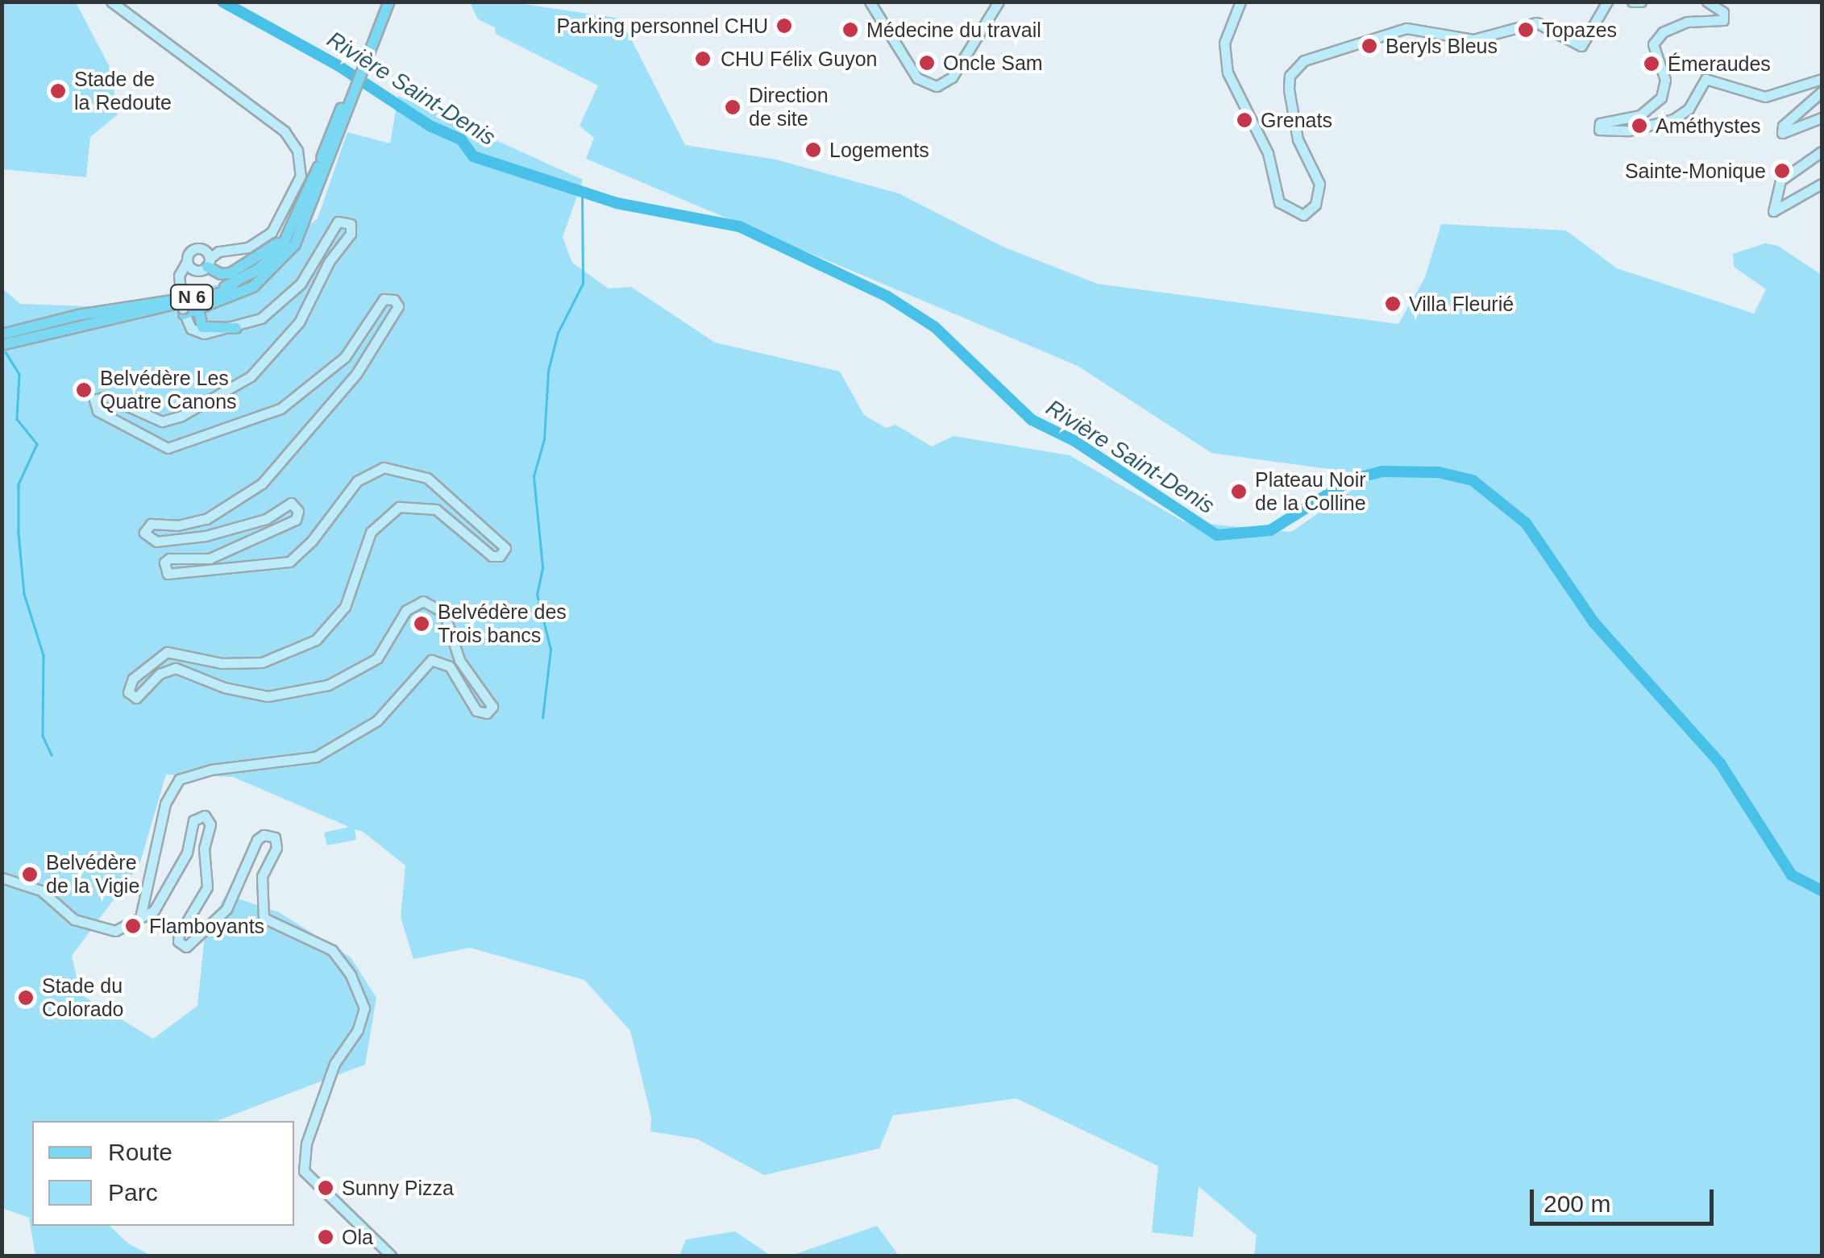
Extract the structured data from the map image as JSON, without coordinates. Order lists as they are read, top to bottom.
{
  "streets": {
    "main road": ["N 6"]
  },
  "water": ["Rivière Saint-Denis"],
  "places": [
    "Parking personnel CHU",
    "Médecine du travail",
    "Topazes",
    "Beryls Bleus",
    "CHU Félix Guyon",
    "Oncle Sam",
    "Émeraudes",
    "Stade de la Redoute",
    "Direction de site",
    "Grenats",
    "Améthystes",
    "Logements",
    "Sainte-Monique",
    "Villa Fleurié",
    "Belvédère Les Quatre Canons",
    "Plateau Noir de la Colline",
    "Belvédère des Trois bancs",
    "Belvédère de la Vigie",
    "Flamboyants",
    "Stade du Colorado",
    "Sunny Pizza",
    "Ola"
  ],
  "legend": ["Route", "Parc"],
  "scale_bar": "200 m"
}
